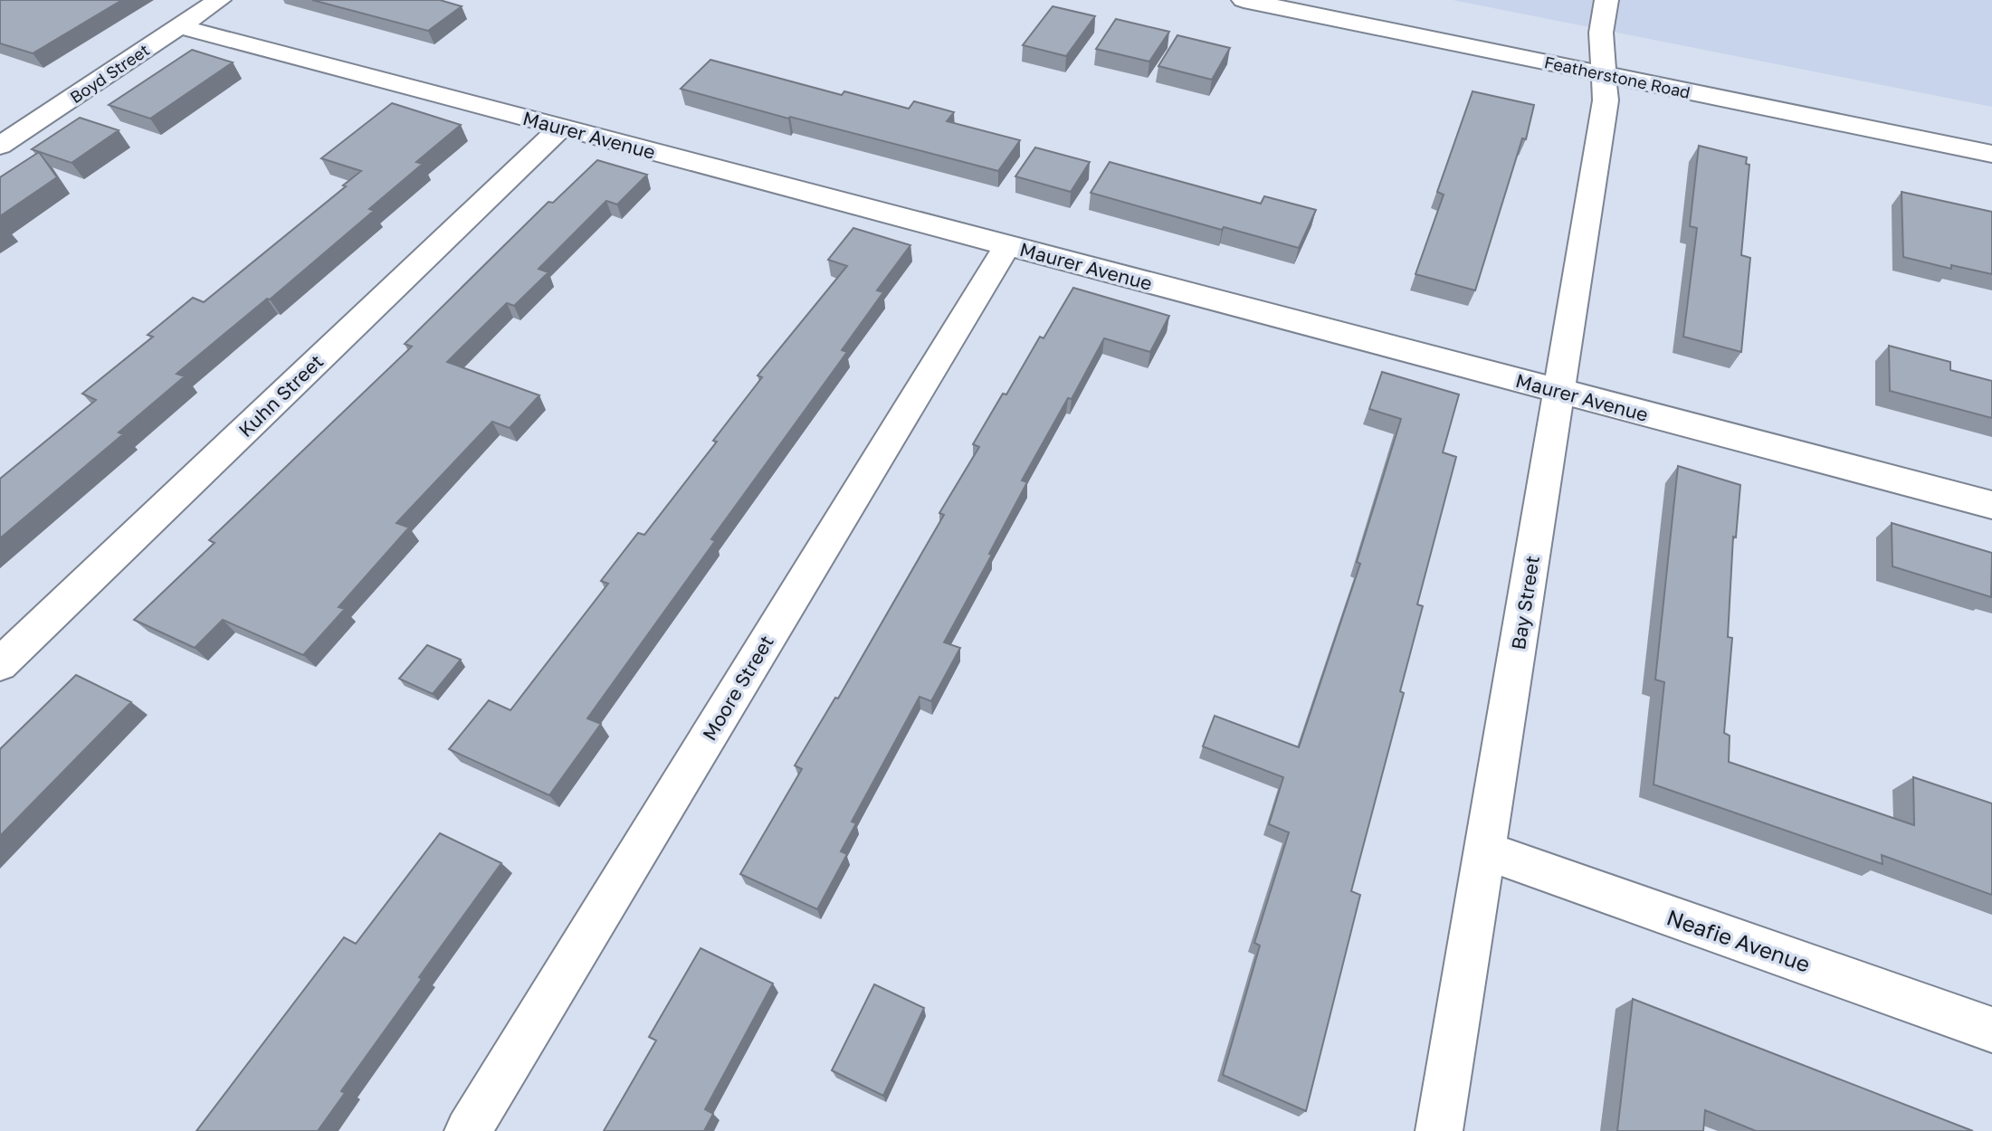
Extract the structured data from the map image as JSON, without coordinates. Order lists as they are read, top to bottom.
{
  "streets": {
    "street": [
      "Boyd Street",
      "Featherstone Road",
      "Maurer Avenue",
      "Kuhn Street",
      "Bay Street",
      "Moore Street",
      "Neafie Avenue"
    ]
  },
  "crossings": [
    ["Boyd Street", "Maurer Avenue"],
    ["Featherstone Road", "Bay Street"],
    ["Maurer Avenue", "Kuhn Street"],
    ["Maurer Avenue", "Bay Street"],
    ["Maurer Avenue", "Moore Street"],
    ["Bay Street", "Neafie Avenue"]
  ]
}
